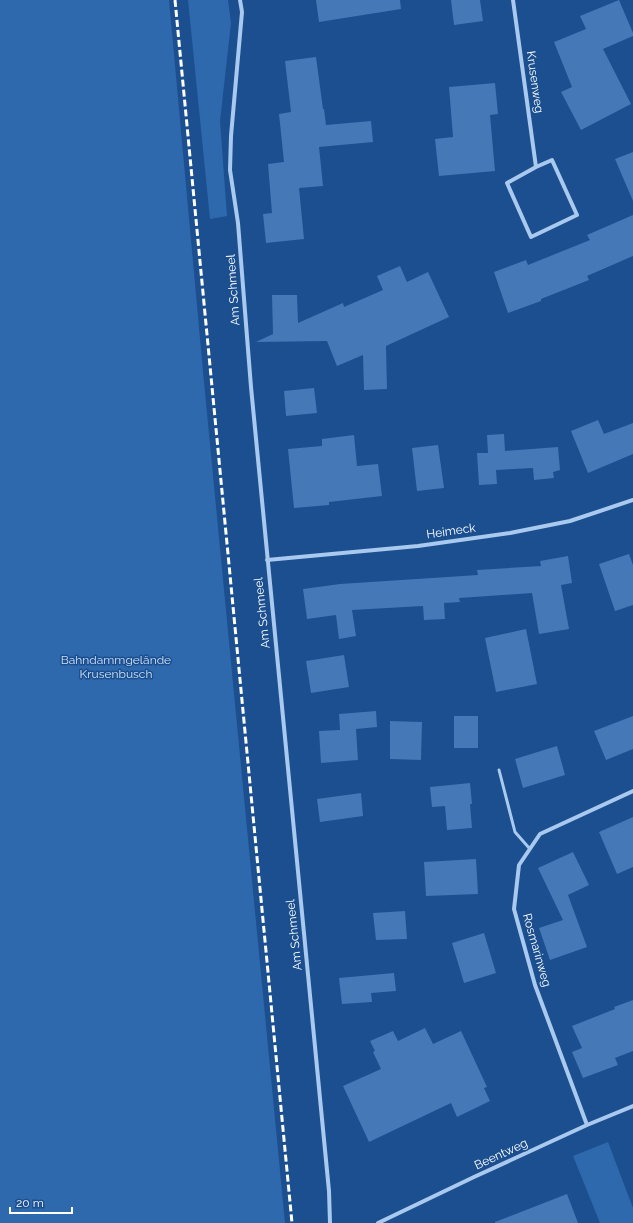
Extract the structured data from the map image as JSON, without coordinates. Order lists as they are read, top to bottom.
{
  "streets": {
    "street": [
      "Krusenweg",
      "Am Schmeel",
      "Heimeck",
      "Rosmarinweg",
      "Beentweg"
    ]
  },
  "crossings": [
    ["Am Schmeel", "Heimeck"],
    ["Rosmarinweg", "Beentweg"]
  ],
  "parks": ["Bahndammgelände Krusenbusch"],
  "scale_bar": "20 m"
}
